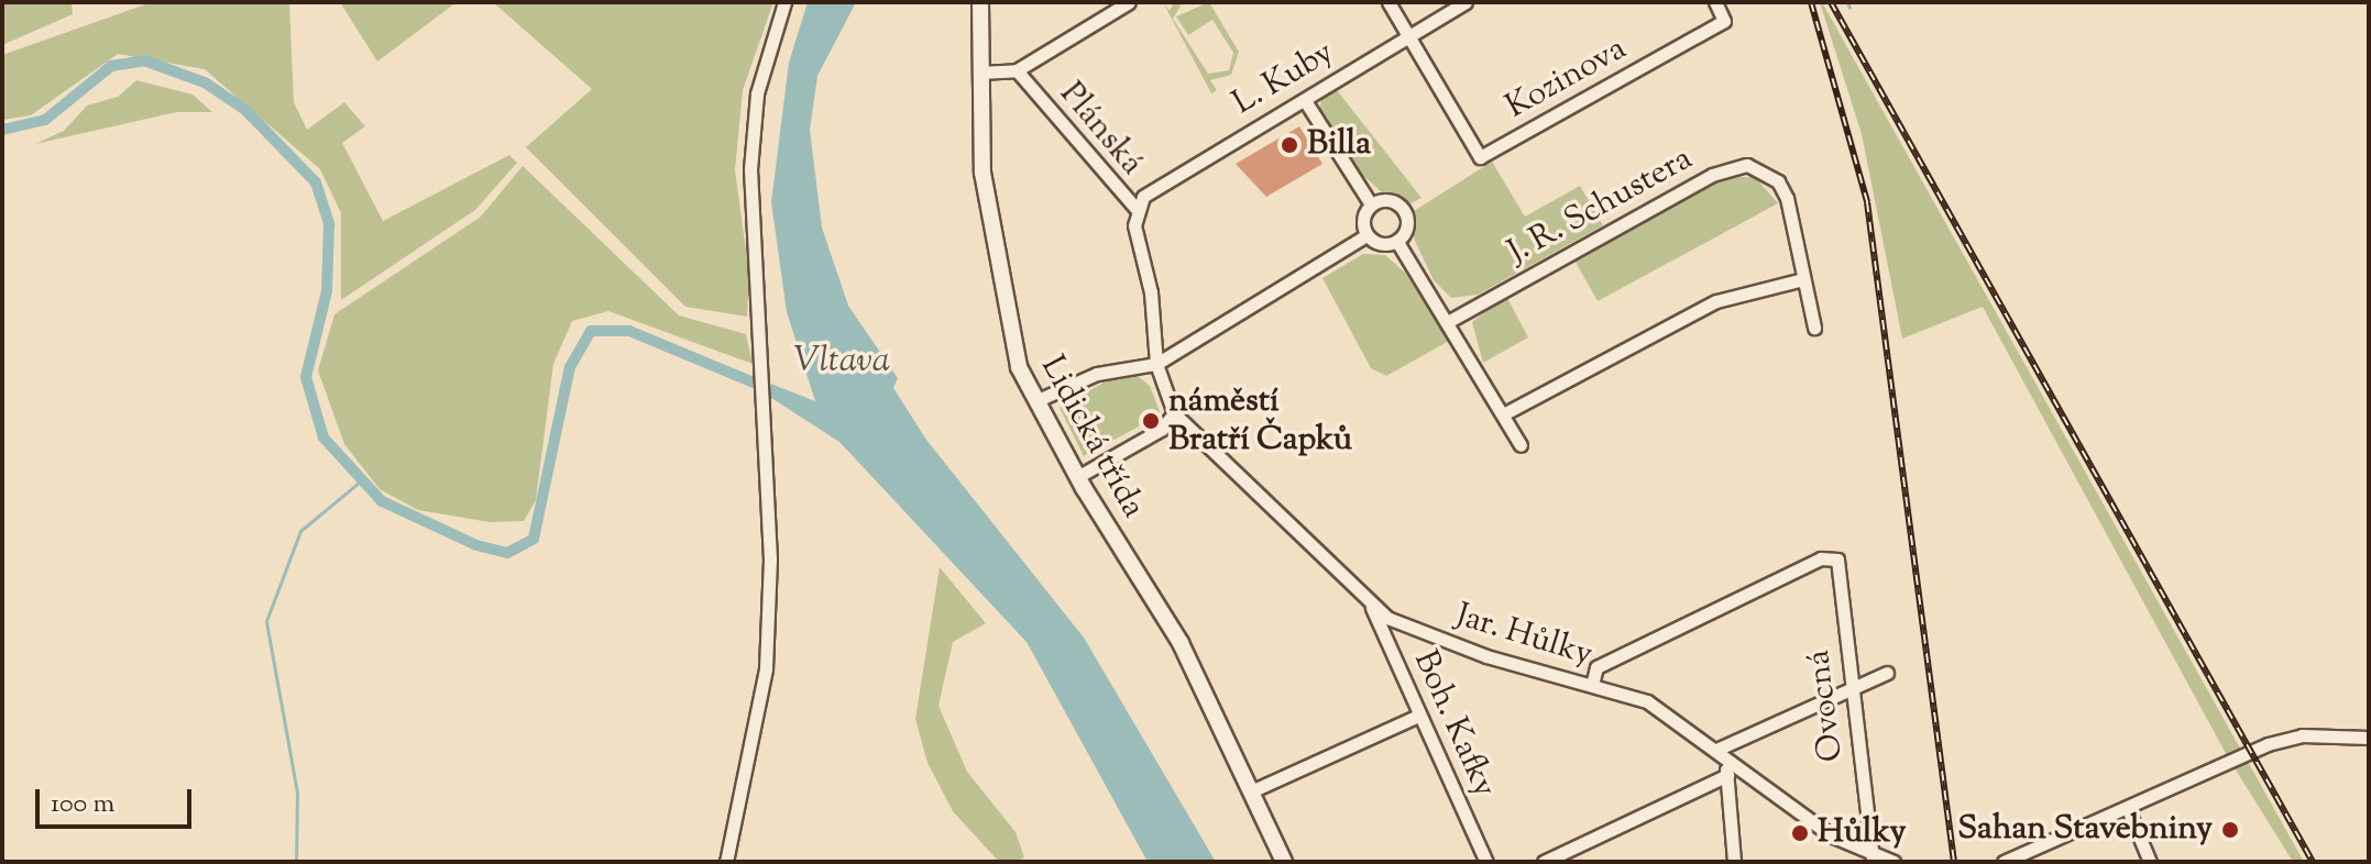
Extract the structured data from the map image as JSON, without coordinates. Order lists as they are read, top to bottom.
{
  "streets": {
    "street": [
      "L. Kuby",
      "Kozinova",
      "Plánská",
      "J. R. Schustera",
      "Lidická třída",
      "Jar. Hůlky",
      "Ovocná",
      "Boh. Kafky"
    ]
  },
  "crossings": [
    ["L. Kuby", "Kozinova"],
    ["L. Kuby", "Plánská"],
    ["Plánská", "Lidická třída"],
    ["Plánská", "Jar. Hůlky"],
    ["Jar. Hůlky", "Ovocná"],
    ["Jar. Hůlky", "Boh. Kafky"]
  ],
  "water": ["Vltava"],
  "places": [
    "Billa",
    "náměstí Bratří Čapků",
    "Sahan Stavebniny",
    "Hůlky"
  ],
  "scale_bar": "100 m"
}
